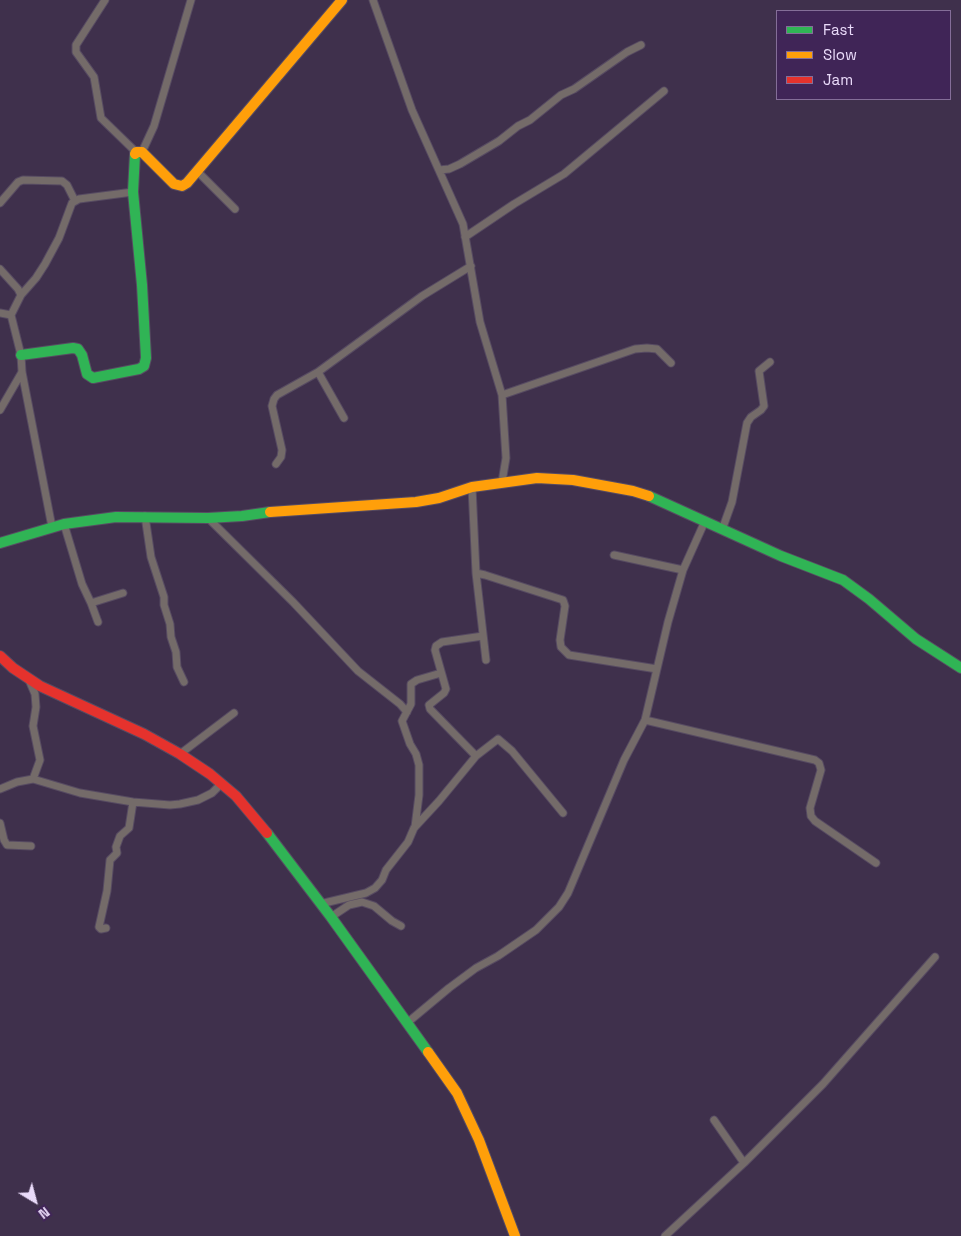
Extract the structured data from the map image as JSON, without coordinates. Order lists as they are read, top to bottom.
{
  "legend": ["Fast", "Slow", "Jam"],
  "north": "bottom right"
}
